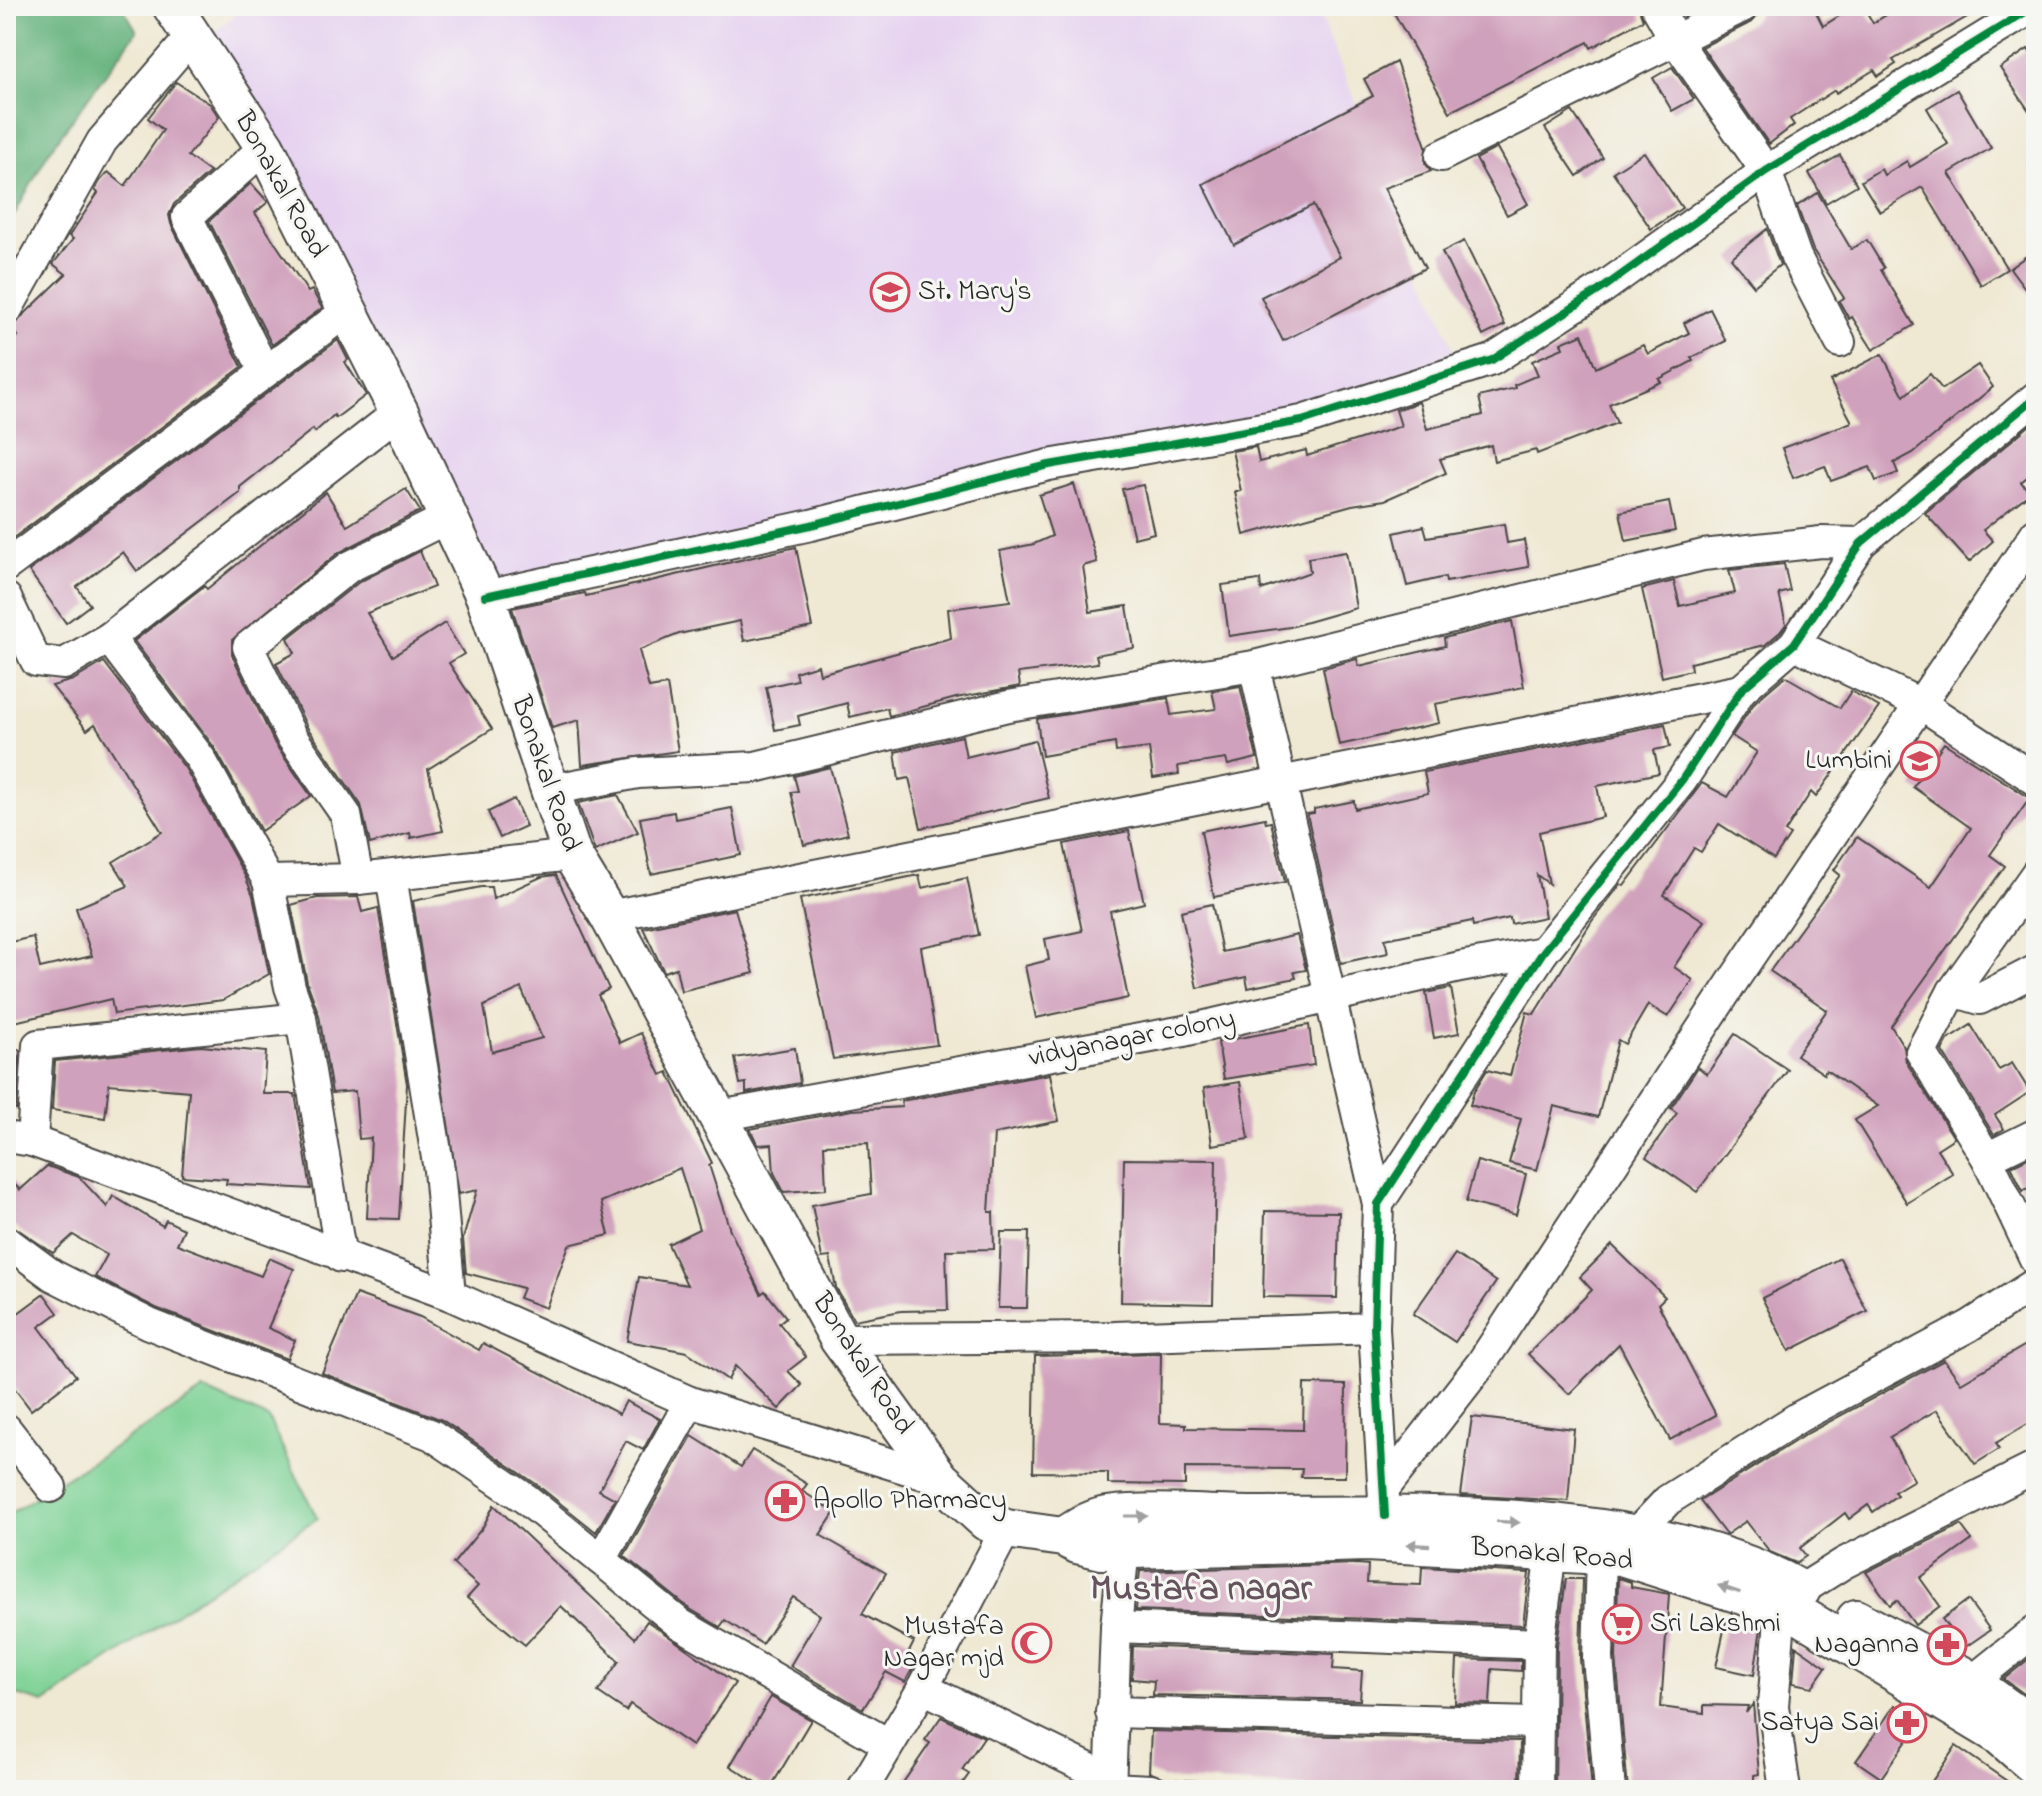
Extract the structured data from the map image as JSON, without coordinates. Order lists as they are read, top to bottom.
{
  "streets": {
    "main road": ["Bonakal Road"],
    "street": ["vidyanagar colony"]
  },
  "crossings": [
    ["Bonakal Road", "vidyanagar colony"]
  ],
  "districts": ["Mustafa nagar"],
  "places": {
    "school or university": ["St. Mary's", "Lumbini"],
    "pharmacy": ["Apollo Pharmacy", "Naganna", "Satya Sai"],
    "supermarket": ["Sri Lakshmi"],
    "mosque": ["Mustafa Nagar mjd"]
  }
}
